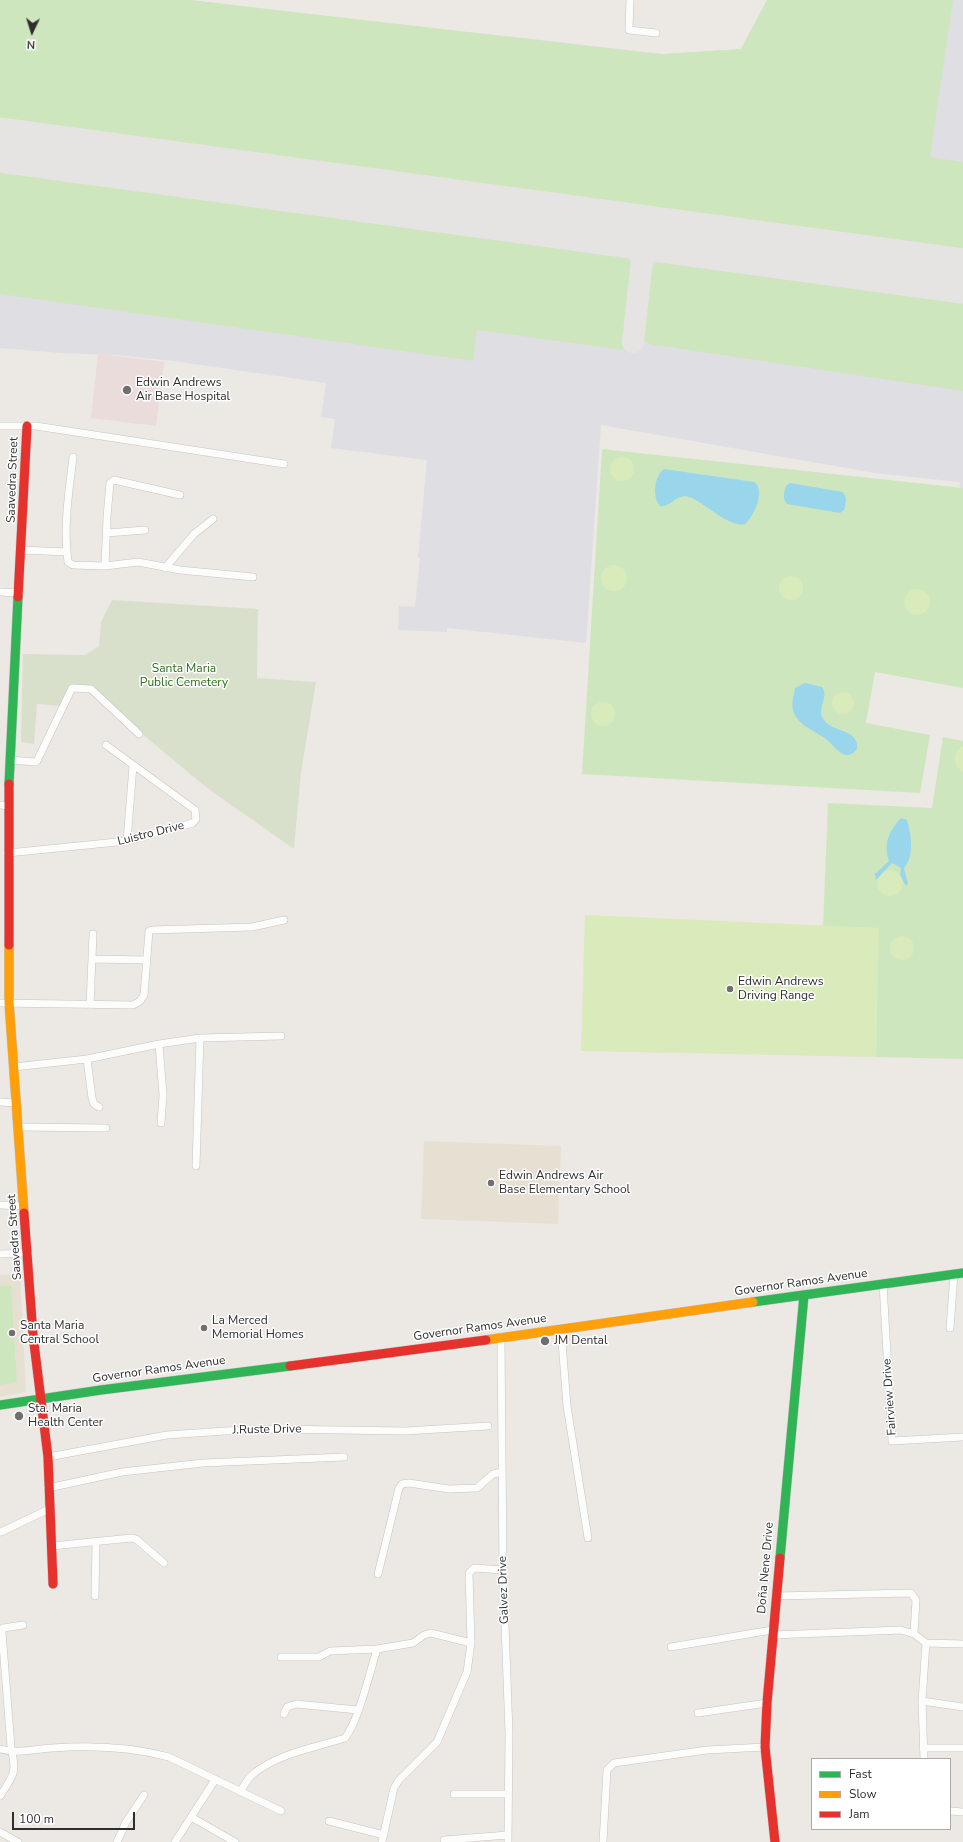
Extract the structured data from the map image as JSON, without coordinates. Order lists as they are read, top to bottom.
{
  "streets": {
    "street": [
      "Saavedra Street",
      "Luistro Drive",
      "Governor Ramos Avenue",
      "Fairview Drive",
      "J.Ruste Drive",
      "Doña Nene Drive",
      "Galvez Drive"
    ]
  },
  "crossings": [
    ["Saavedra Street", "Luistro Drive"],
    ["Saavedra Street", "Governor Ramos Avenue"],
    ["Saavedra Street", "J.Ruste Drive"],
    ["Governor Ramos Avenue", "Fairview Drive"],
    ["Governor Ramos Avenue", "Doña Nene Drive"],
    ["Governor Ramos Avenue", "Galvez Drive"]
  ],
  "parks": ["Santa Maria Public Cemetery"],
  "places": [
    "Edwin Andrews Air Base Hospital",
    "Edwin Andrews Driving Range",
    "Edwin Andrews Air Base Elementary School",
    "La Merced Memorial Homes",
    "Santa Maria Central School",
    "JM Dental",
    "Sta. Maria Health Center"
  ],
  "legend": ["Fast", "Slow", "Jam"],
  "scale_bar": "100 m",
  "north": "bottom"
}
